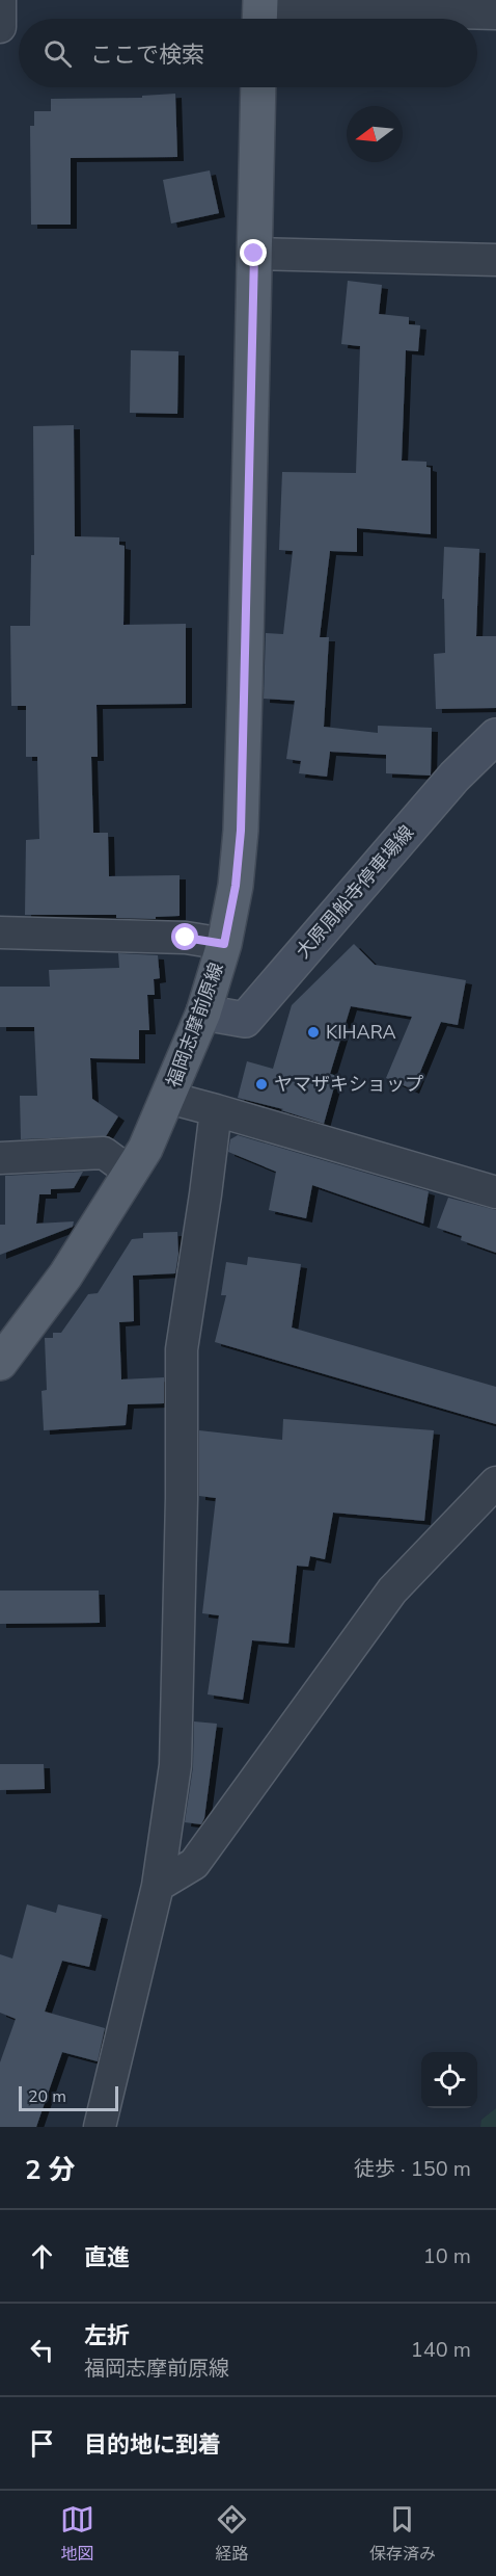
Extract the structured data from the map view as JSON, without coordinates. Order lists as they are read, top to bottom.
{
  "streets": {
    "main road": ["大原周船寺停車場線", "福岡志摩前原線"]
  },
  "crossings": [
    ["大原周船寺停車場線", "福岡志摩前原線"]
  ],
  "places": ["KIHARA", "ヤマザキショップ"],
  "scale_bar": "20 m",
  "north": "left",
  "page": {
    "search": "ここで検索",
    "scale": "20 m",
    "heading": ["2 分", "徒歩 · 150 m"],
    "list": [
      ["直進", "10 m"],
      ["左折", "福岡志摩前原線", "140 m"],
      "目的地に到着"
    ],
    "nav": ["地図", "経路", "保存済み"]
  }
}
